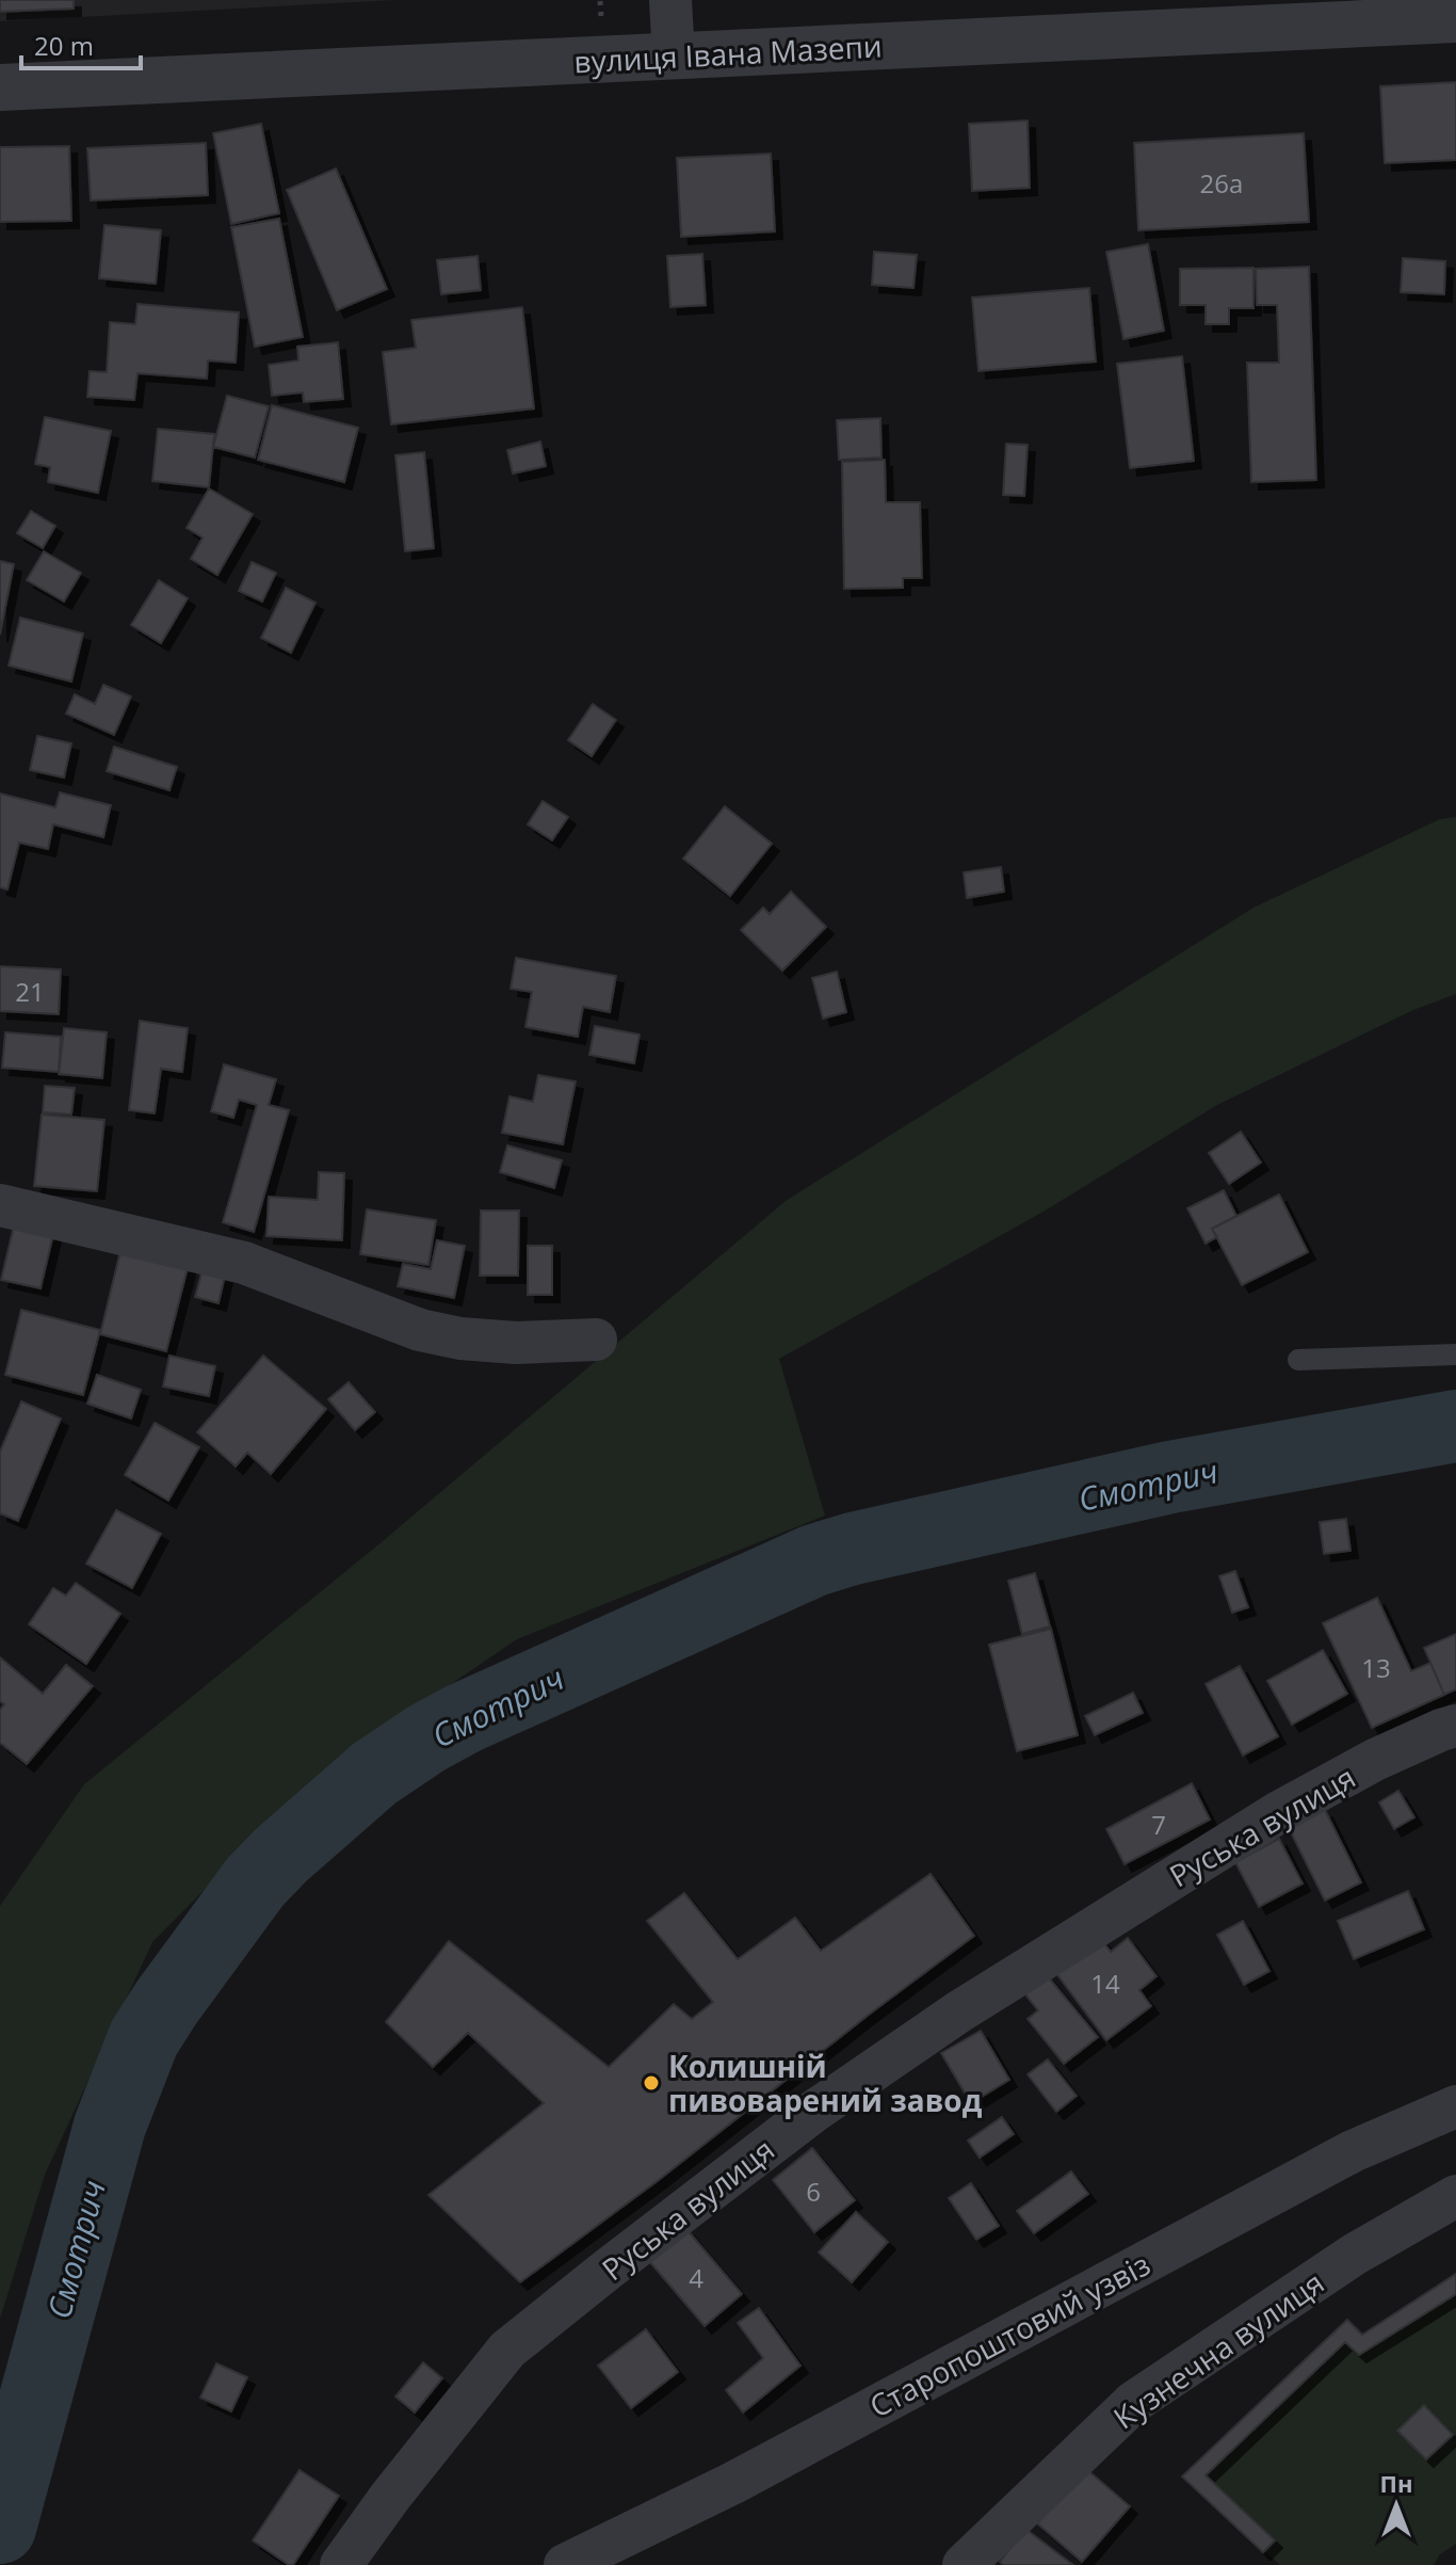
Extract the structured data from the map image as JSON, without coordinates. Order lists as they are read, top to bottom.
{
  "streets": {
    "street": [
      "вулиця Івана Мазепи",
      "Руська вулиця",
      "Старопоштовий узвіз",
      "Кузнечна вулиця"
    ]
  },
  "water": ["Смотрич"],
  "places": ["Колишній пивоварений завод"],
  "house_numbers": [
    "26а",
    "21",
    "13",
    "7",
    "14",
    "6",
    "4"
  ],
  "scale_bar": "20 m",
  "north": "top"
}
